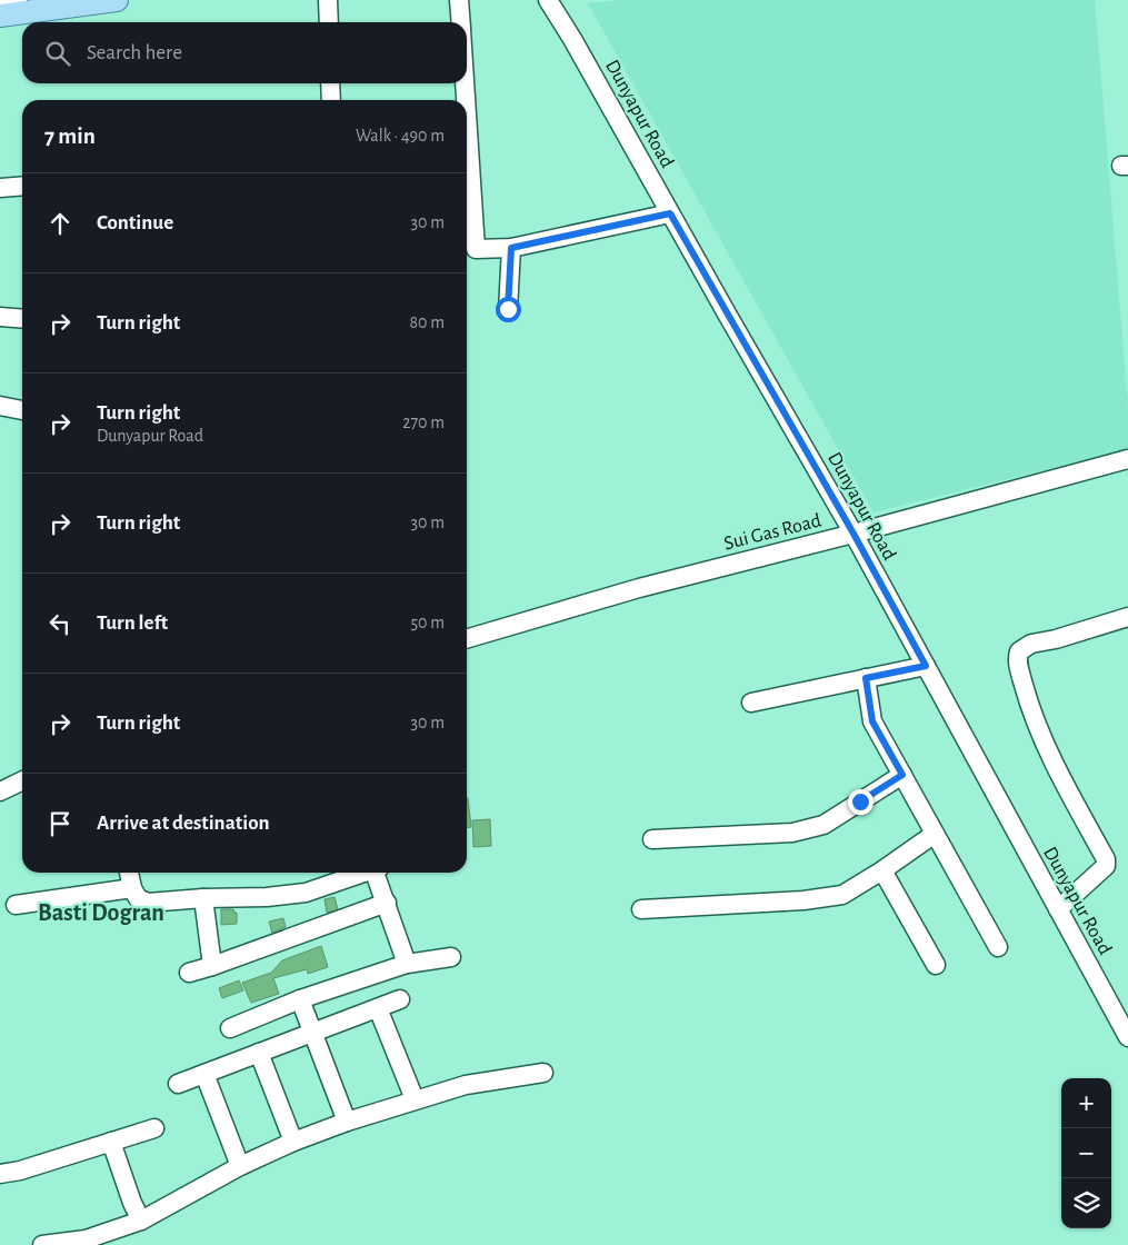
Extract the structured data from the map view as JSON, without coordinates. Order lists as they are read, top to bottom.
{
  "streets": {
    "street": ["Dunyapur Road", "Sui Gas Road"]
  },
  "crossings": [
    ["Dunyapur Road", "Sui Gas Road"]
  ],
  "districts": ["Basti Dogran"],
  "page": {
    "search": "Search here",
    "heading": ["7 min", "Walk · 490 m"],
    "list": [
      ["Continue", "30 m"],
      ["Turn right", "80 m"],
      ["Turn right", "Dunyapur Road", "270 m"],
      ["Turn right", "30 m"],
      ["Turn left", "50 m"],
      ["Turn right", "30 m"],
      "Arrive at destination"
    ],
    "map_buttons": ["+", "−"]
  }
}
